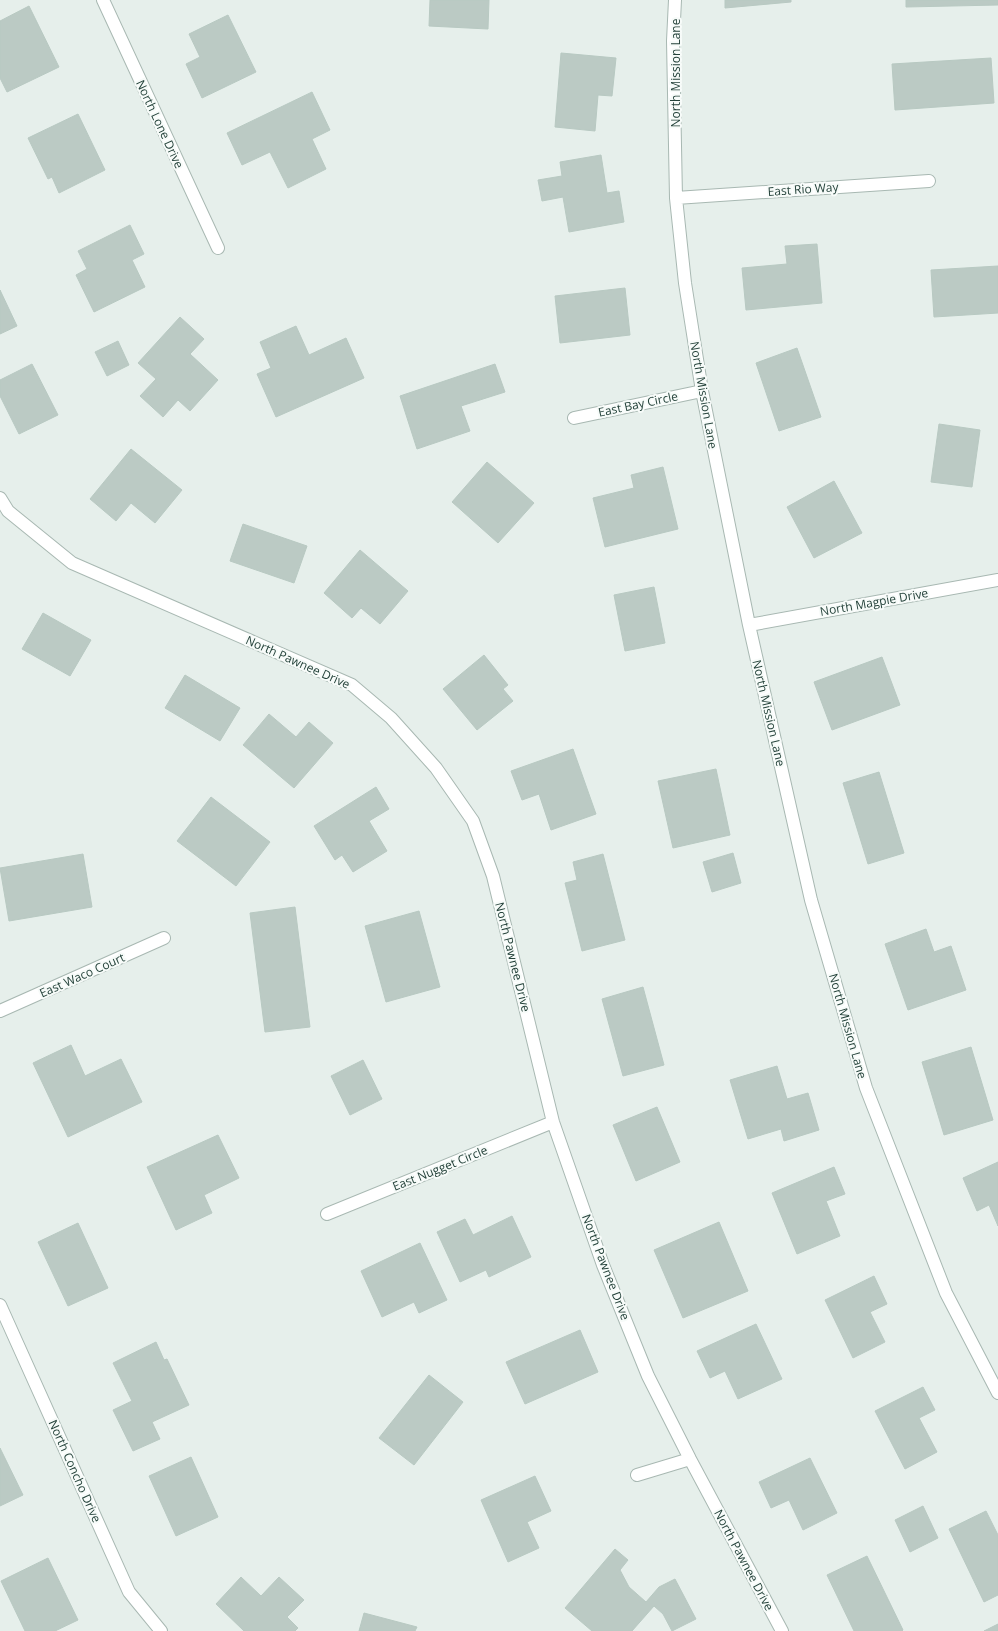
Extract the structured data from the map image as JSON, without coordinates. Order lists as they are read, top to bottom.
{
  "streets": {
    "street": [
      "North Mission Lane",
      "North Lone Drive",
      "East Rio Way",
      "East Bay Circle",
      "North Magpie Drive",
      "North Pawnee Drive",
      "East Waco Court",
      "East Nugget Circle",
      "North Concho Drive"
    ]
  },
  "crossings": [
    ["North Mission Lane", "East Rio Way"],
    ["North Mission Lane", "East Bay Circle"],
    ["North Mission Lane", "North Magpie Drive"],
    ["North Pawnee Drive", "East Nugget Circle"]
  ]
}
